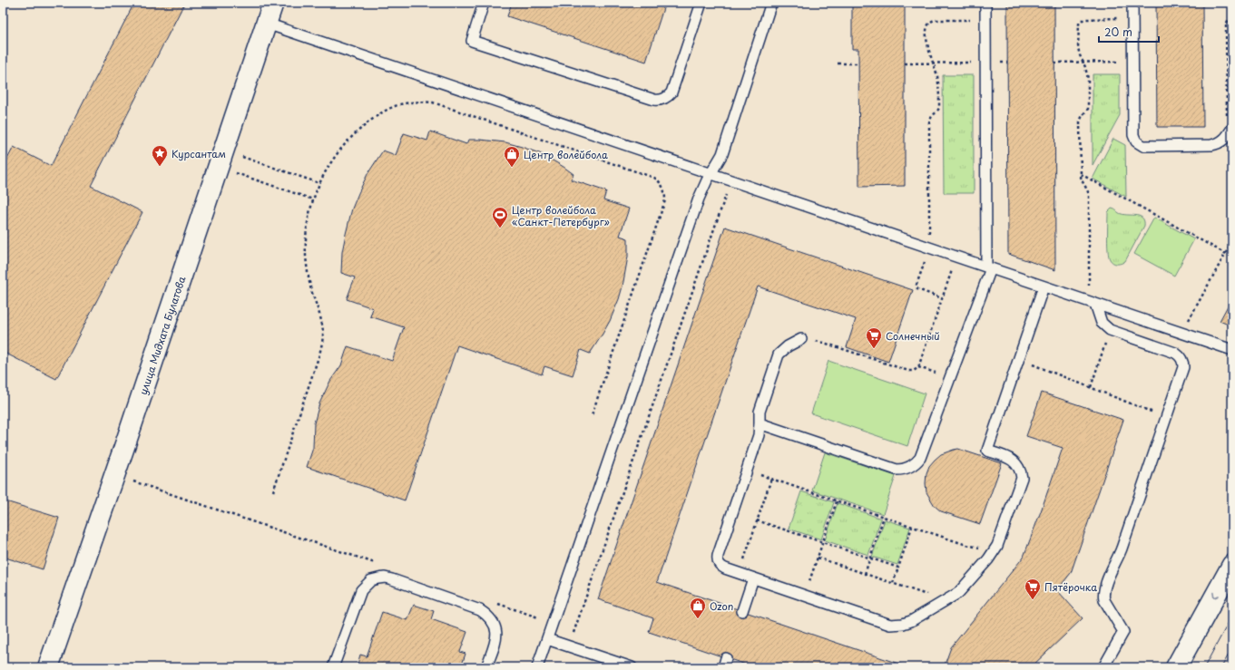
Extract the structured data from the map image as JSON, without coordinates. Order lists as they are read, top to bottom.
{
  "streets": {
    "street": ["улица Мидхата Булатова"]
  },
  "places": {
    "place": ["Курсантам"],
    "shop": ["Центр волейбола", "Ozon"],
    "sports": ["Центр волейбола «Санкт-Петербург»"],
    "supermarket": ["Солнечный", "Пятёрочка"]
  },
  "scale_bar": "20 m"
}
